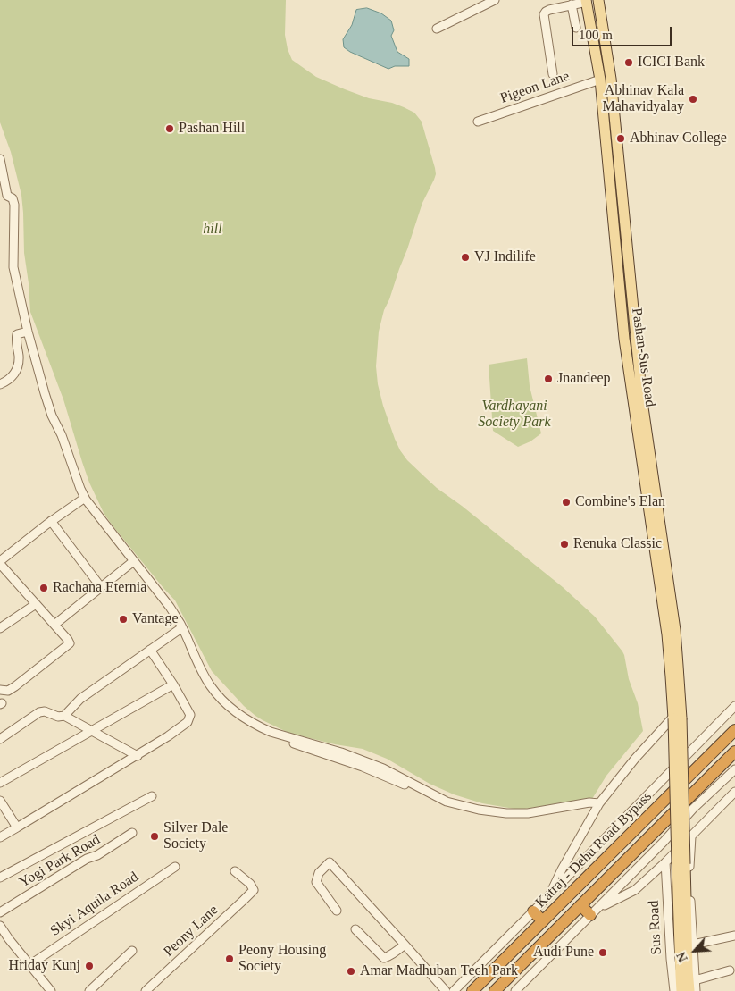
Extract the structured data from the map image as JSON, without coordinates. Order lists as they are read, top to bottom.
{
  "streets": {
    "highway": ["Katraj - Dehu Road Bypass"],
    "main road": ["Pashan-Sus Road"],
    "street": [
      "Pigeon Lane",
      "Yogi Park Road",
      "Skyi Aquila Road",
      "Sus Road",
      "Peony Lane"
    ]
  },
  "crossings": [
    ["Pigeon Lane", "Pashan-Sus Road"]
  ],
  "parks": ["hill", "Vardhayani Society Park"],
  "places": [
    "ICICI Bank",
    "Abhinav Kala Mahavidyalay",
    "Pashan Hill",
    "Abhinav College",
    "VJ Indilife",
    "Jnandeep",
    "Combine's Elan",
    "Renuka Classic",
    "Rachana Eternia",
    "Vantage",
    "Silver Dale Society",
    "Audi Pune",
    "Peony Housing Society",
    "Hriday Kunj",
    "Amar Madhuban Tech Park"
  ],
  "scale_bar": "100 m",
  "north": "bottom left"
}
